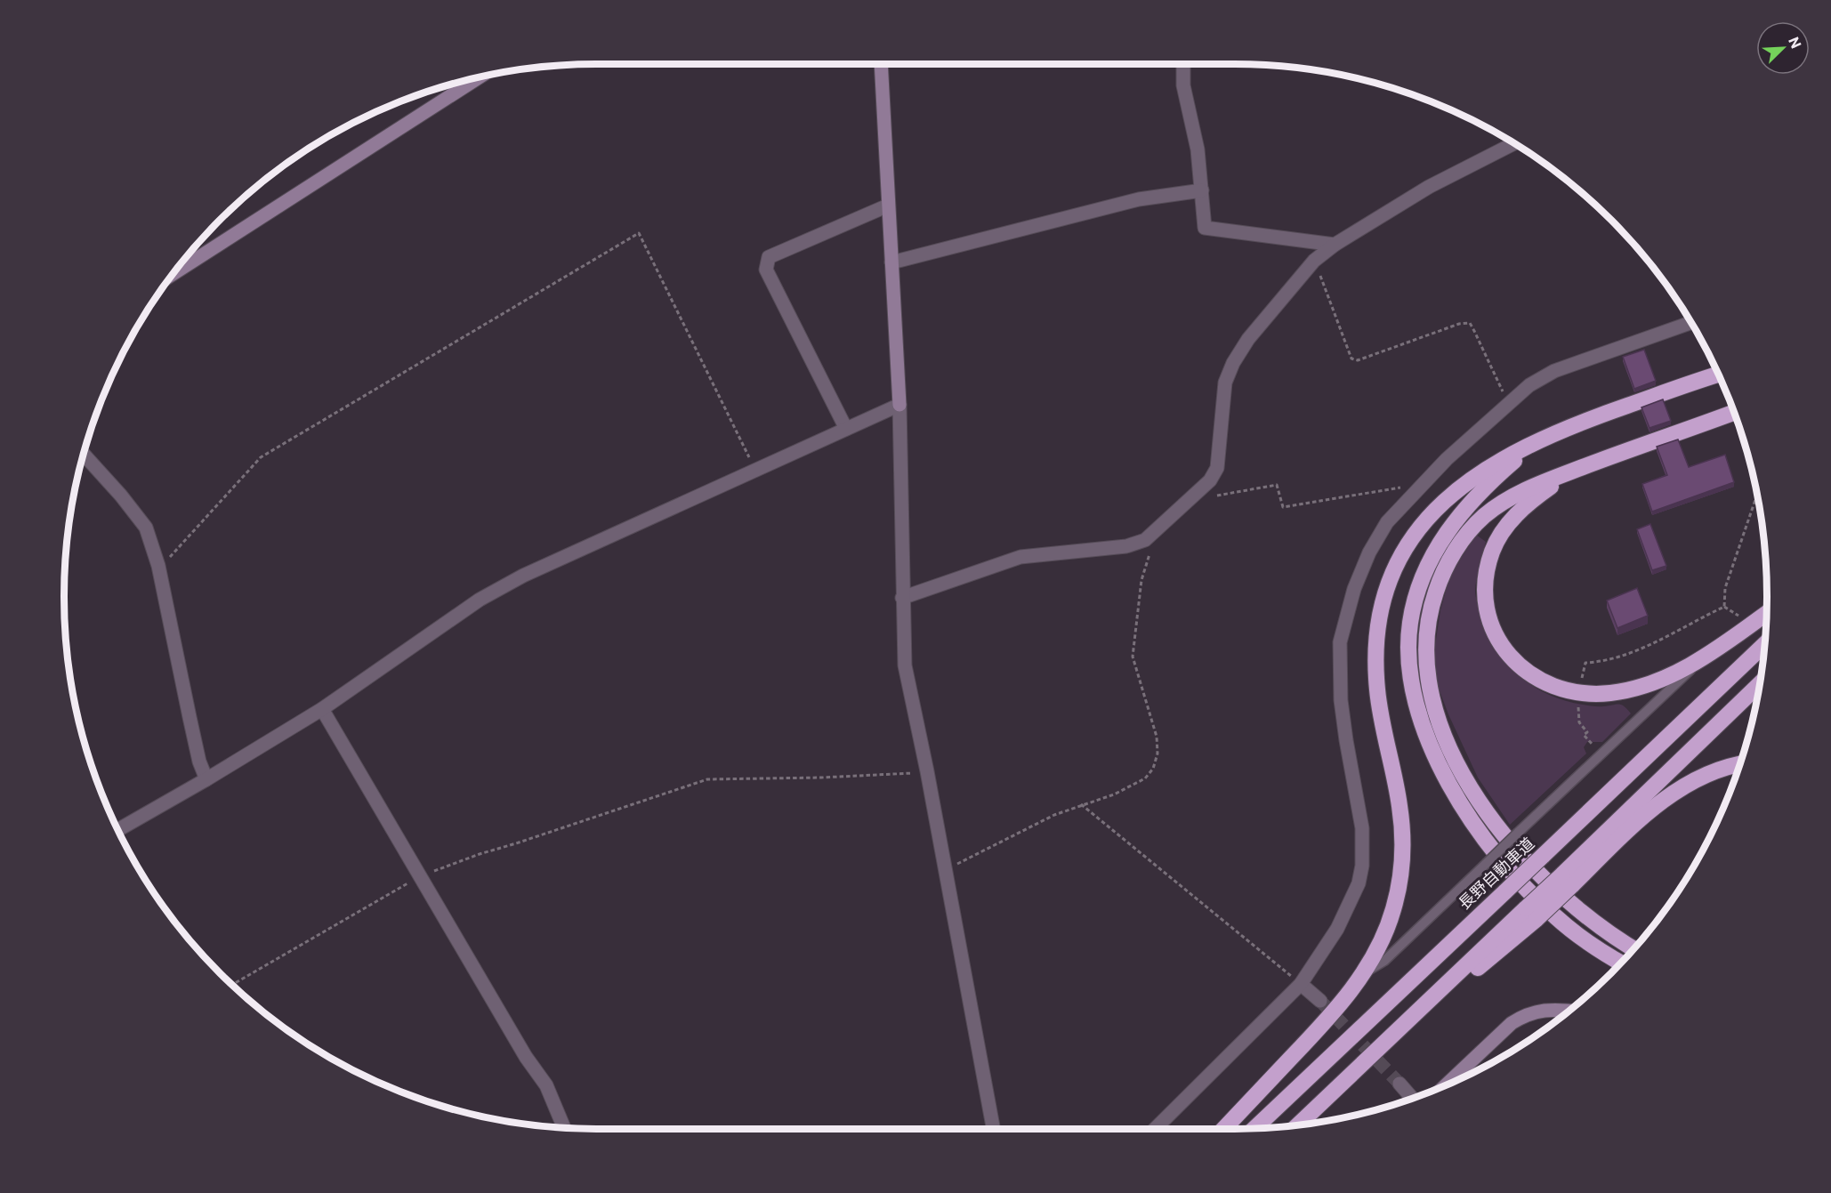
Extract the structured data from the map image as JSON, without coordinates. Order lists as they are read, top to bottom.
{
  "streets": {
    "highway": ["長野自動車道"]
  },
  "north": "top right"
}
